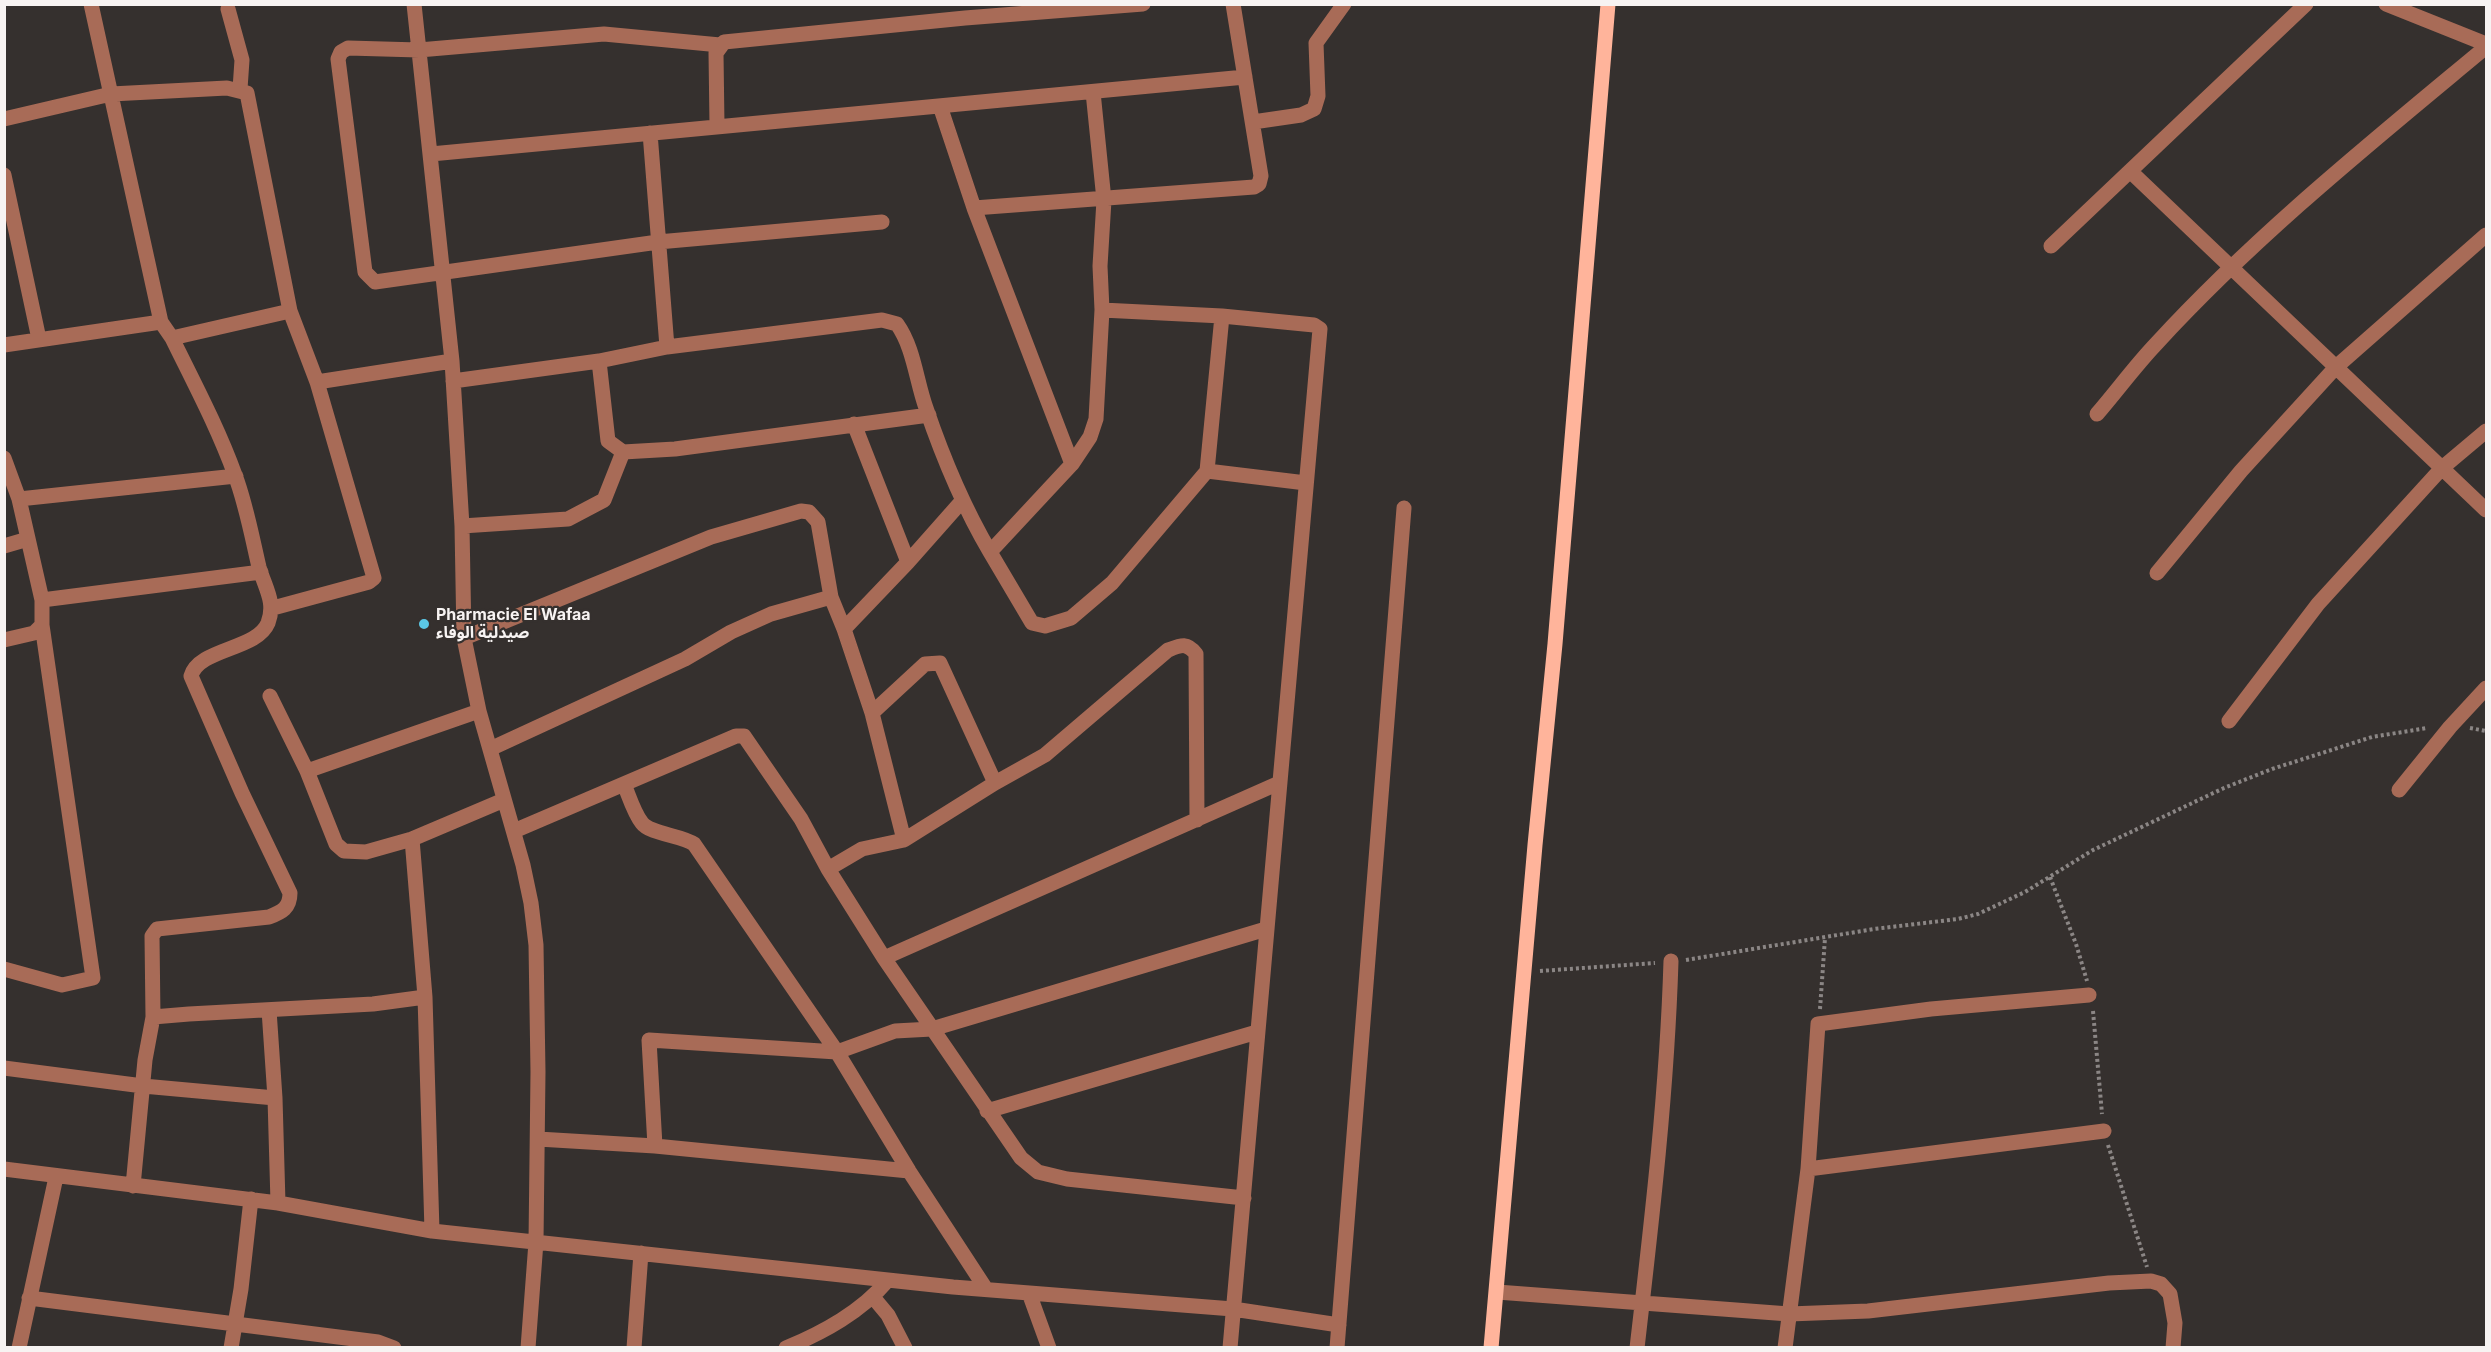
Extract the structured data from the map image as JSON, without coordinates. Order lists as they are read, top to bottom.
{
  "places": ["Pharmacie El Wafaa صيدلية الوفاء"]
}
